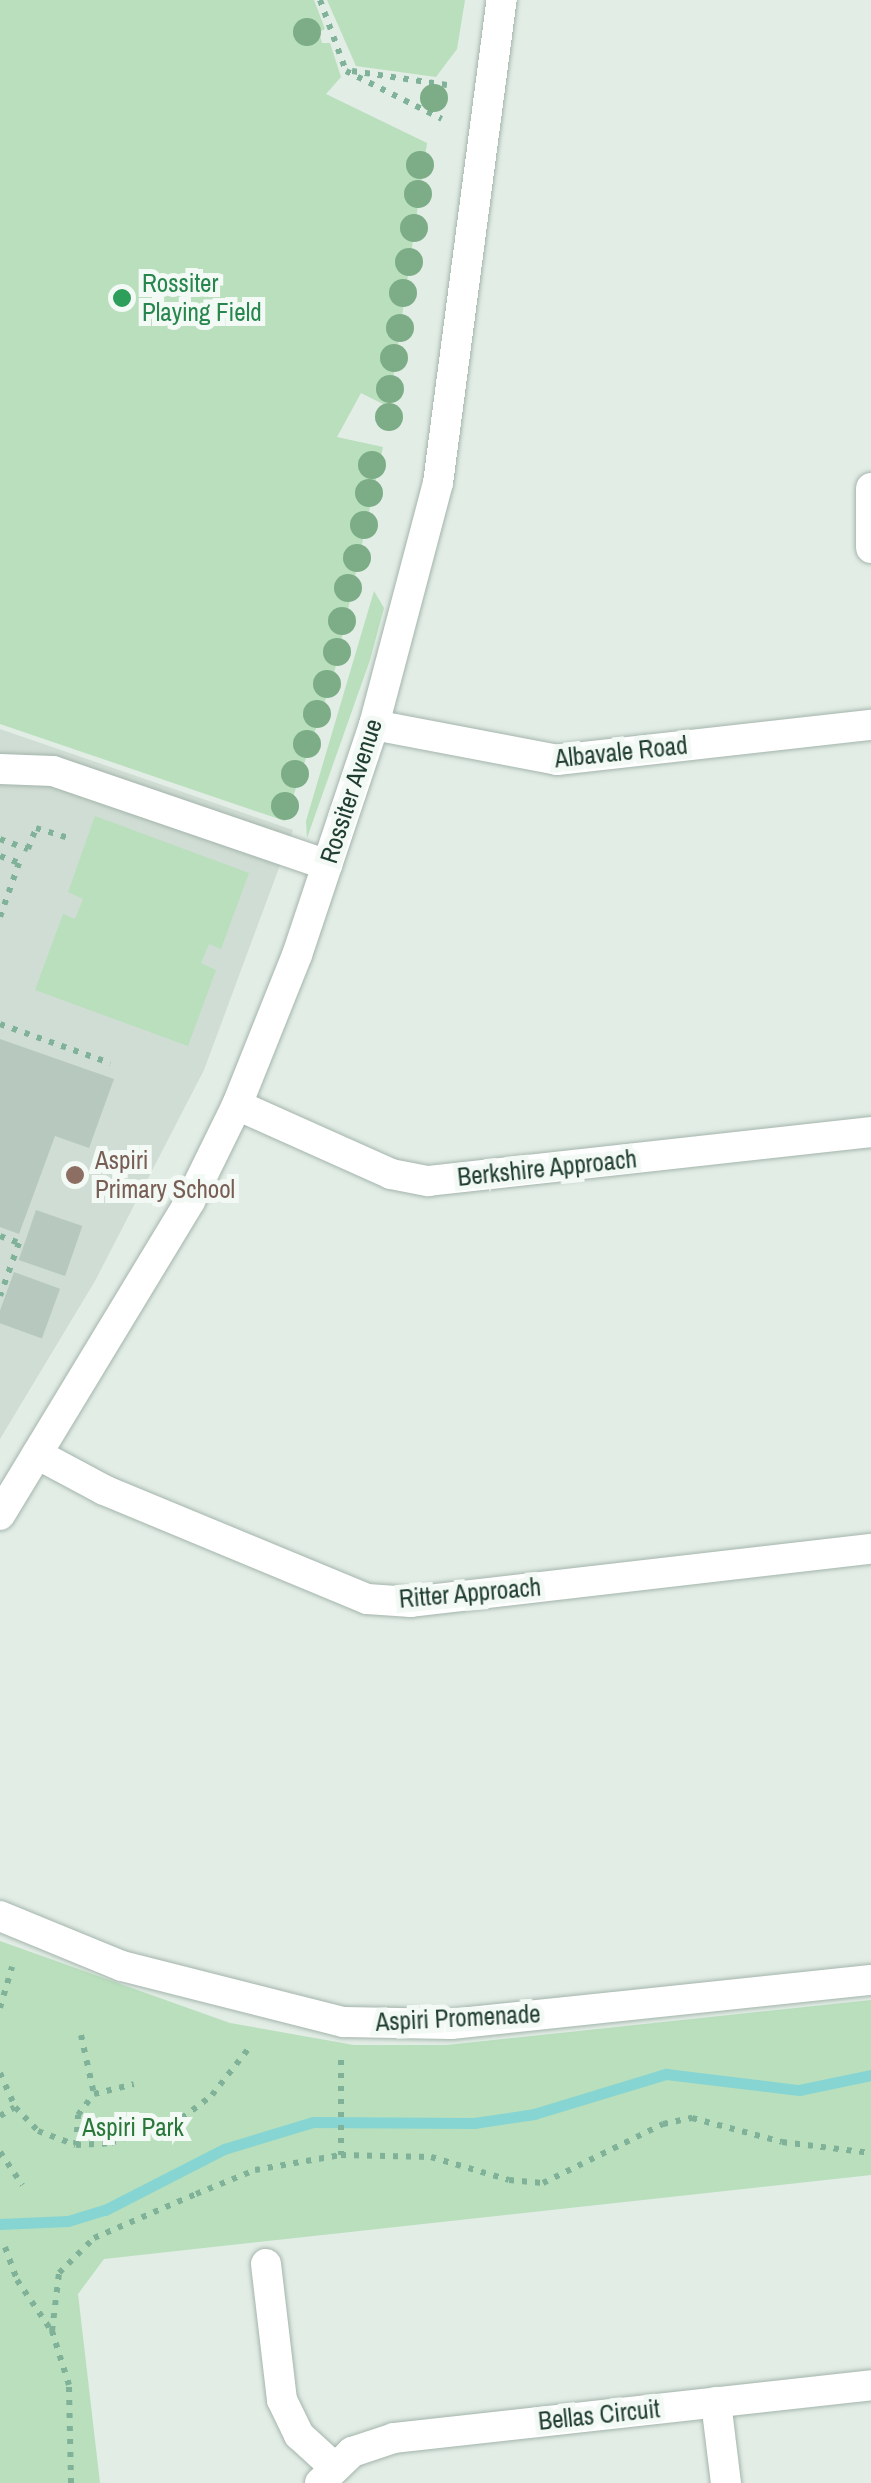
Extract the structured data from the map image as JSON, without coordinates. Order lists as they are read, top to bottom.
{
  "streets": {
    "street": [
      "Albavale Road",
      "Rossiter Avenue",
      "Berkshire Approach",
      "Ritter Approach",
      "Aspiri Promenade",
      "Bellas Circuit"
    ]
  },
  "crossings": [
    ["Albavale Road", "Rossiter Avenue"],
    ["Rossiter Avenue", "Berkshire Approach"],
    ["Rossiter Avenue", "Ritter Approach"]
  ],
  "parks": ["Aspiri Park"],
  "places": ["Rossiter Playing Field", "Aspiri Primary School"]
}
